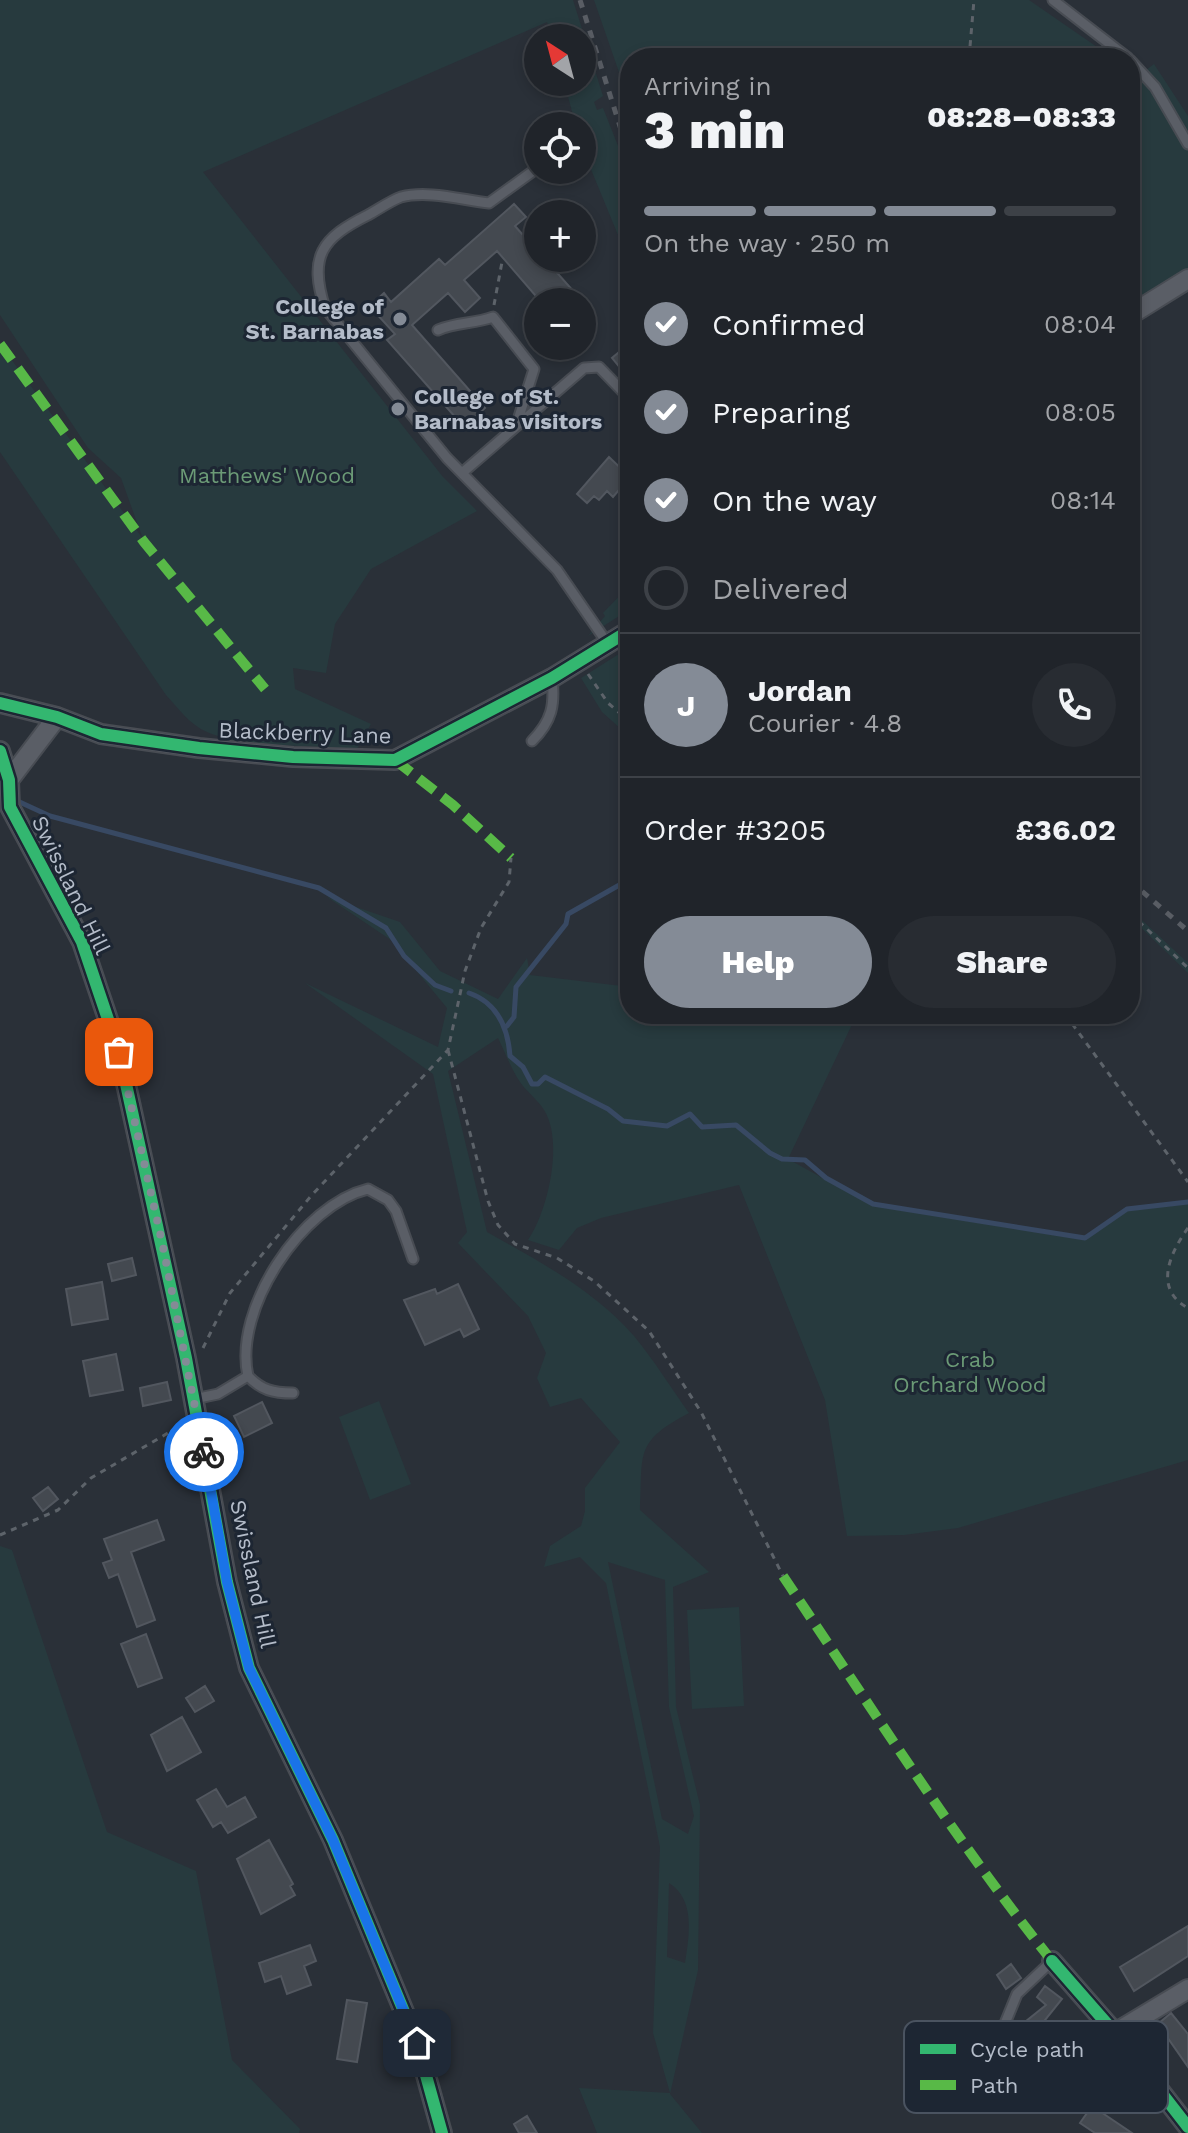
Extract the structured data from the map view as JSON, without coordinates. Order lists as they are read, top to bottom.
{
  "streets": {
    "street": ["Blackberry Lane", "Swissland Hill"]
  },
  "parks": ["Matthews' Wood", "Crab Orchard Wood"],
  "places": ["College of St. Barnabas", "College of St. Barnabas visitors"],
  "legend": ["Cycle path", "Path"],
  "north": "top left",
  "page": {
    "map_buttons": ["+", "−"],
    "heading": ["3 min", "Arriving in", "08:28–08:33"],
    "panel": [
      "Jordan",
      "Courier · 4.8",
      "Order #3205",
      "£36.02"
    ],
    "bar": "On the way · 250 m",
    "list": [
      ["Confirmed", "08:04"],
      ["Preparing", "08:05"],
      ["On the way", "08:14"],
      "Delivered"
    ],
    "round": "J",
    "buttons": ["Help", "Share"]
  }
}
